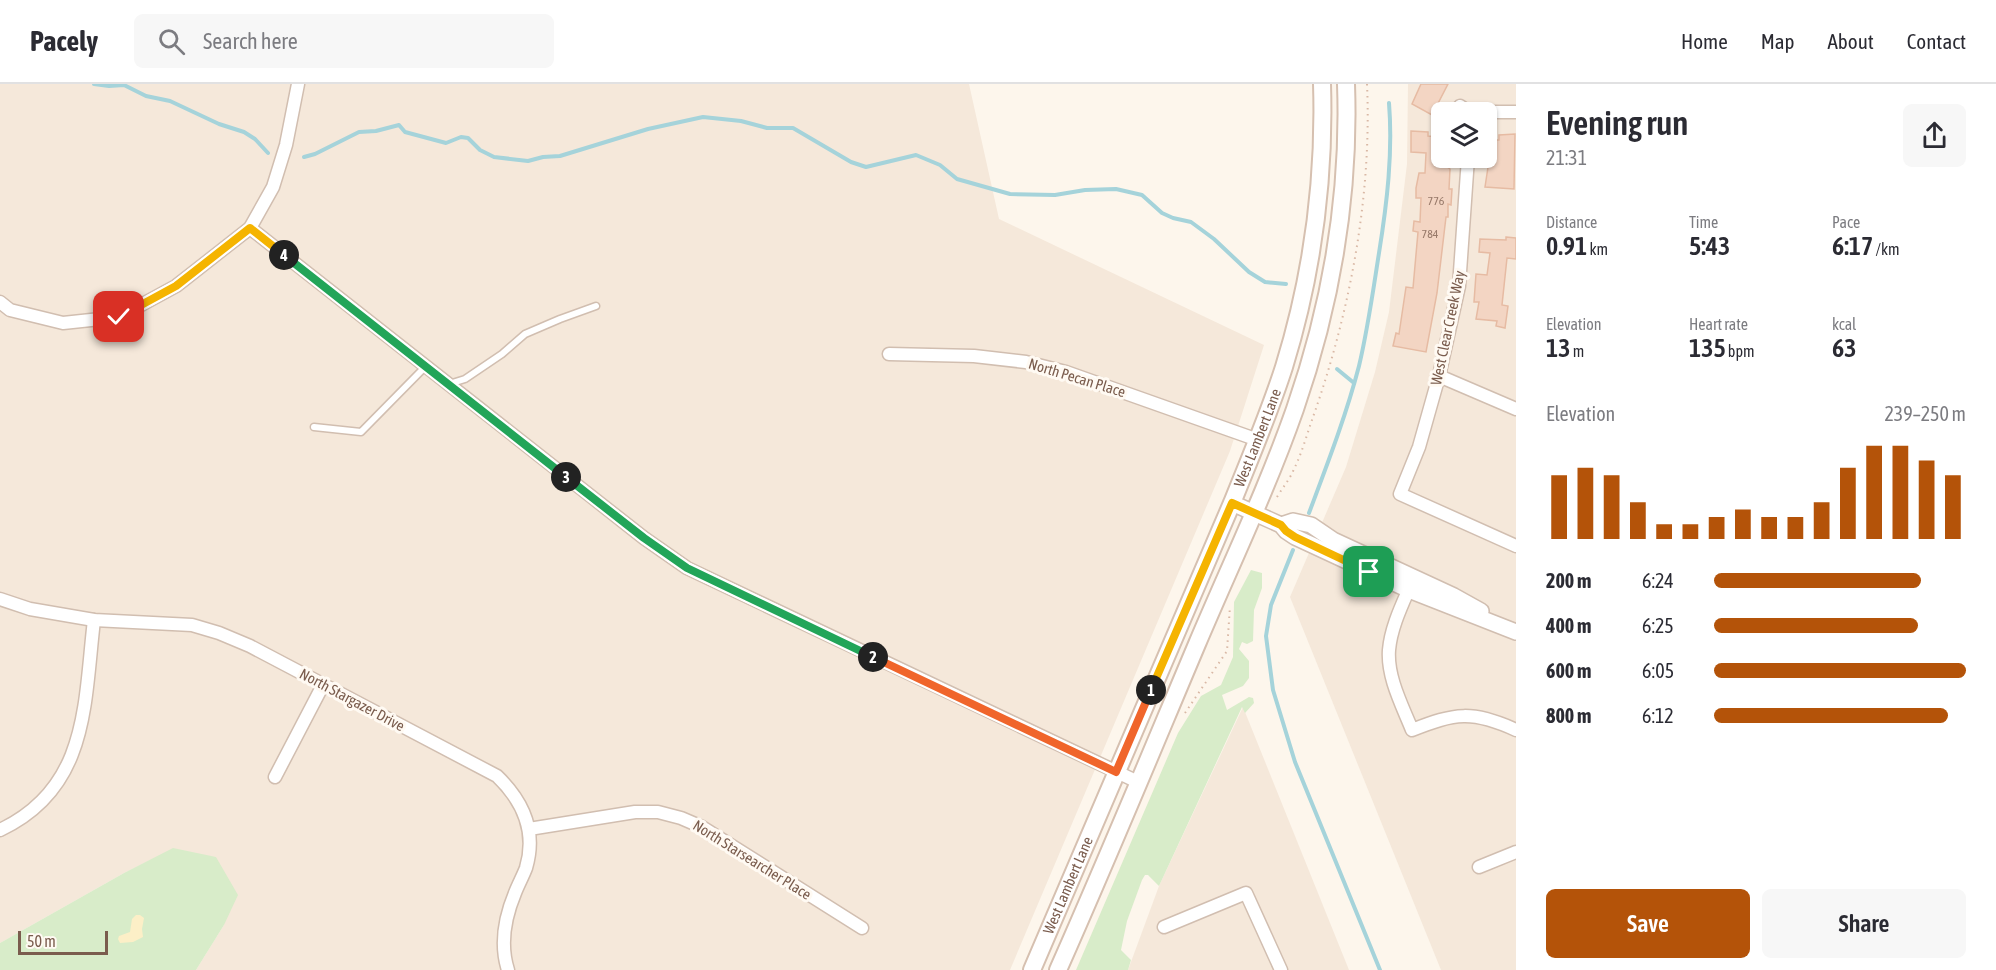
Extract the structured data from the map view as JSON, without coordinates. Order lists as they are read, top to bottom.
{
  "streets": {
    "main road": ["West Lambert Lane"],
    "street": [
      "West Clear Creek Way",
      "North Pecan Place",
      "North Stargazer Drive",
      "North Starsearcher Place"
    ]
  },
  "crossings": [
    ["North Pecan Place", "West Lambert Lane"],
    ["North Stargazer Drive", "North Starsearcher Place"]
  ],
  "house_numbers": ["776", "784"],
  "scale_bar": "50 m",
  "page": {
    "header": "Pacely",
    "search": "Search here",
    "nav": [
      "Home",
      "Map",
      "About",
      "Contact"
    ],
    "heading": ["Evening run", "21:31"],
    "stats": [
      ["Distance", "0.91 km"],
      ["Time", "5:43"],
      ["Pace", "6:17 /km"],
      ["Elevation", "13 m"],
      ["Heart rate", "135 bpm"],
      ["kcal", "63"]
    ],
    "pins": [
      "4",
      "3",
      "2",
      "1"
    ],
    "chart": ["Elevation", "239–250 m"],
    "list": [
      {
        "name": "200 m",
        "note": "6:24"
      },
      {
        "name": "400 m",
        "note": "6:25"
      },
      {
        "name": "600 m",
        "note": "6:05"
      },
      {
        "name": "800 m",
        "note": "6:12"
      }
    ],
    "buttons": ["Save", "Share"],
    "scale": "50 m"
  }
}
